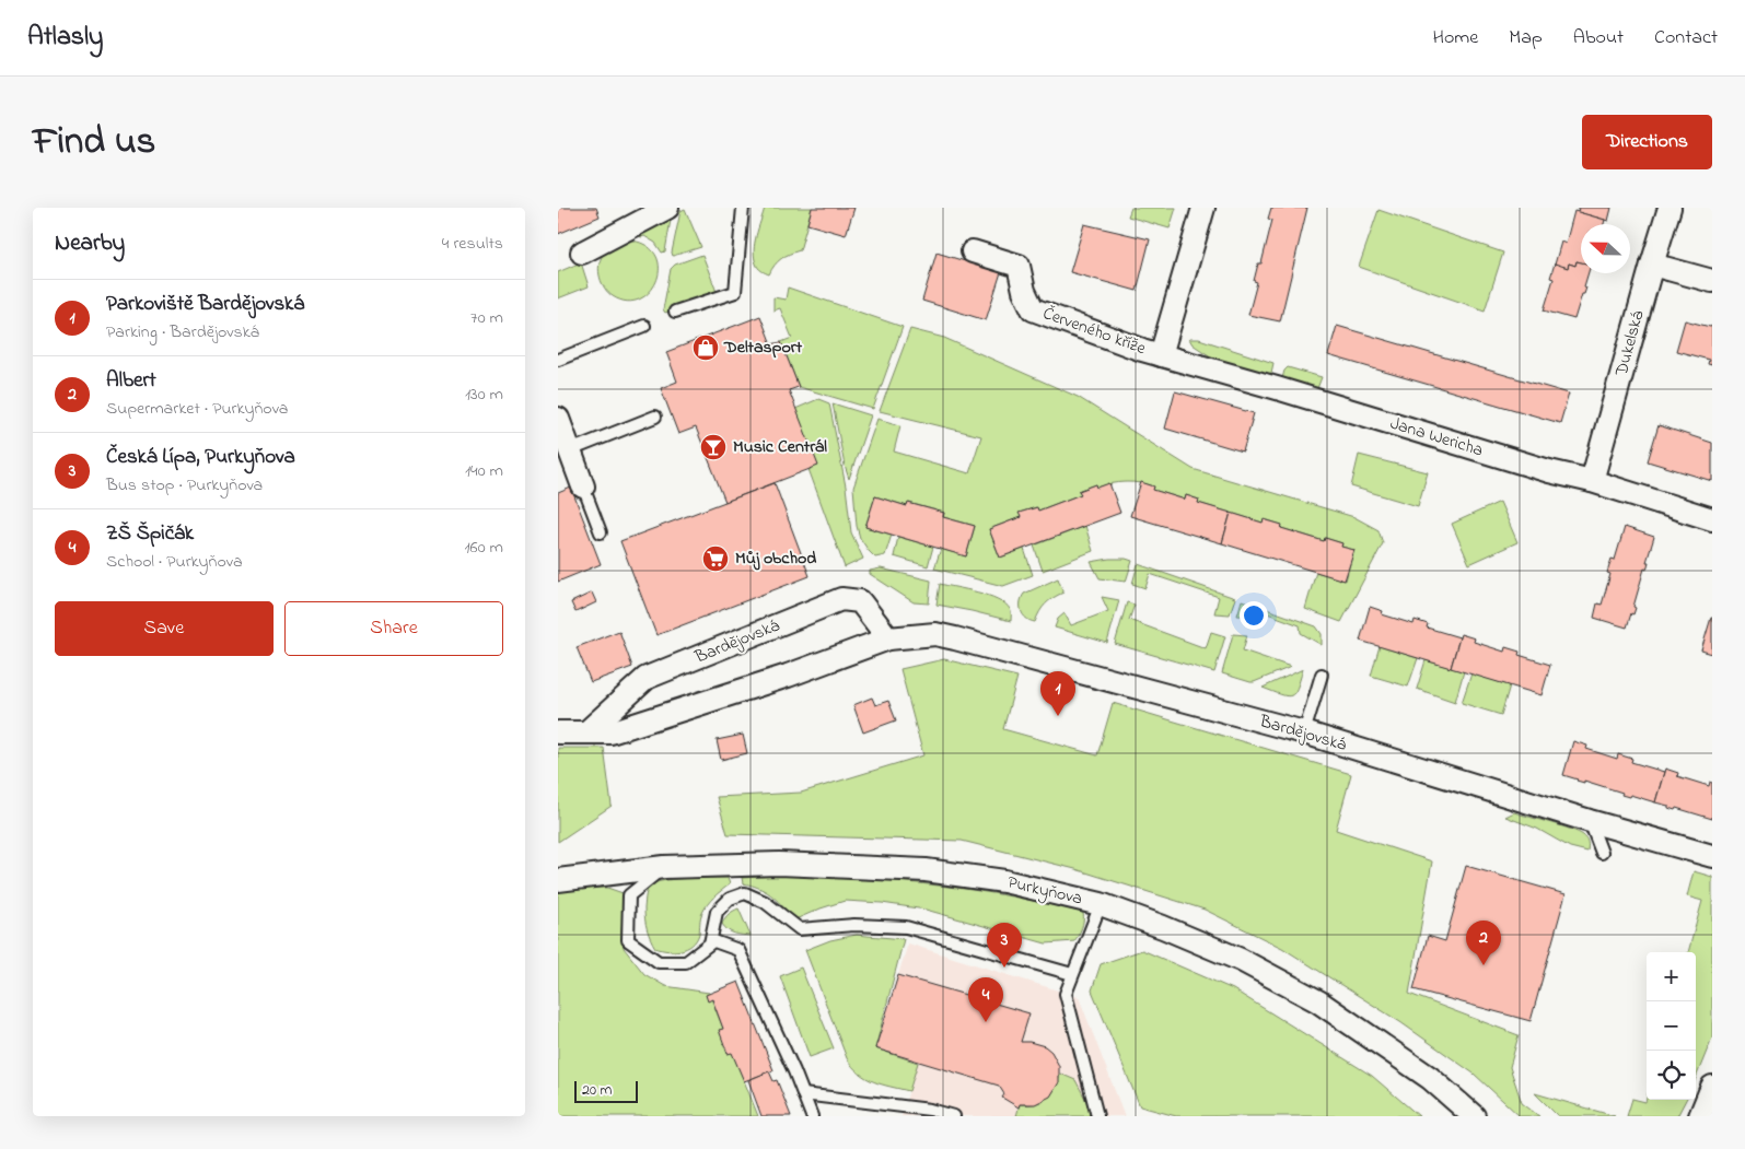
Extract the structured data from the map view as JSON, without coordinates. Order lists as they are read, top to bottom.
{
  "streets": {
    "street": [
      "Červeného kříže",
      "Dukelská",
      "Jana Wericha",
      "Bardějovská",
      "Purkyňova"
    ]
  },
  "crossings": [
    ["Červeného kříže", "Jana Wericha"],
    ["Dukelská", "Jana Wericha"]
  ],
  "places": {
    "shop": ["Deltasport"],
    "bar": ["Music Centrál"],
    "supermarket": ["Můj obchod"]
  },
  "scale_bar": "20 m",
  "north": "left",
  "page": {
    "header": "Atlasly",
    "nav": [
      "Home",
      "Map",
      "About",
      "Contact"
    ],
    "title": "Find us",
    "buttons": [
      "Directions",
      ["Save", "Share"]
    ],
    "heading": ["Nearby", "4 results"],
    "list": [
      {
        "mark": "1",
        "name": "Parkoviště Bardějovská",
        "note": "Parking · Bardějovská",
        "value": "70 m"
      },
      {
        "mark": "2",
        "name": "Albert",
        "note": "Supermarket · Purkyňova",
        "value": "130 m"
      },
      {
        "mark": "3",
        "name": "Česká Lípa, Purkyňova",
        "note": "Bus stop · Purkyňova",
        "value": "140 m"
      },
      {
        "mark": "4",
        "name": "ZŠ Špičák",
        "note": "School · Purkyňova",
        "value": "160 m"
      }
    ],
    "pins": [
      "1",
      "2",
      "3",
      "4"
    ],
    "map_buttons": ["+", "−"],
    "scale": "20 m"
  }
}
